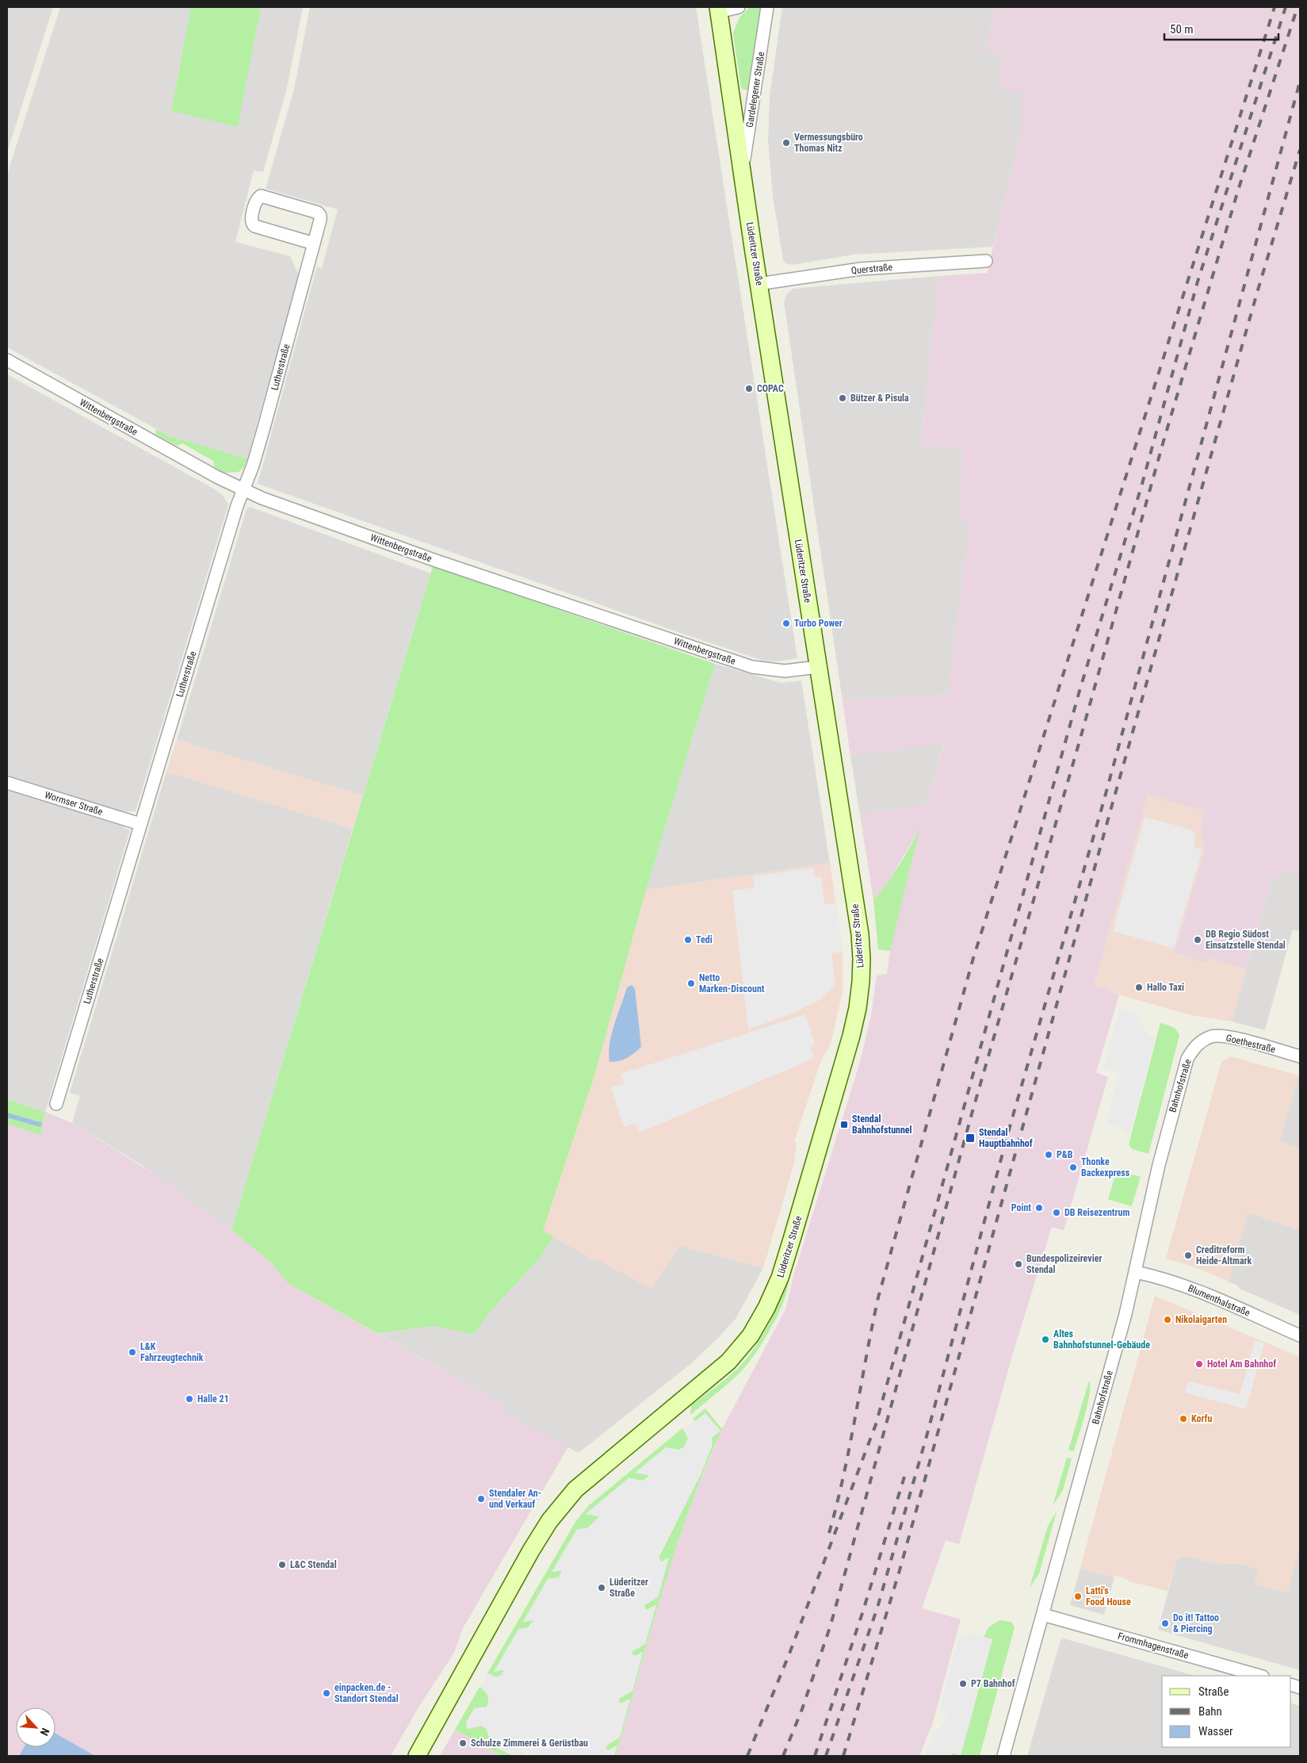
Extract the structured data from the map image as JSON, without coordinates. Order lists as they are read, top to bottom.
{
  "streets": {
    "main road": ["Lüderitzer Straße"],
    "street": [
      "Gardelegener Straße",
      "Querstraße",
      "Lutherstraße",
      "Wittenbergstraße",
      "Wormser Straße",
      "Goethestraße",
      "Bahnhofstraße",
      "Blumenthalstraße",
      "Frommhagenstraße"
    ]
  },
  "crossings": [
    ["Gardelegener Straße", "Lüderitzer Straße"],
    ["Lüderitzer Straße", "Querstraße"],
    ["Lüderitzer Straße", "Wittenbergstraße"],
    ["Lutherstraße", "Wittenbergstraße"],
    ["Lutherstraße", "Wormser Straße"],
    ["Goethestraße", "Bahnhofstraße"],
    ["Bahnhofstraße", "Blumenthalstraße"],
    ["Bahnhofstraße", "Frommhagenstraße"]
  ],
  "places": {
    "other": [
      "Vermessungsbüro Thomas Nitz",
      "COPAC",
      "Bützer & Pisula",
      "Turbo Power",
      "Tedi",
      "DB Regio Südost Einsatzstelle Stendal",
      "Netto Marken-Discount",
      "Hallo Taxi",
      "P&B",
      "Thonke Backexpress",
      "Point",
      "DB Reisezentrum",
      "Creditreform Heide-Altmark",
      "Bundespolizeirevier Stendal",
      "Nikolaigarten",
      "Altes Bahnhofstunnel-Gebäude",
      "L&K Fahrzeugtechnik",
      "Hotel Am Bahnhof",
      "Halle 21",
      "Korfu",
      "Stendaler An- und Verkauf",
      "L&C Stendal",
      "Lüderitzer Straße",
      "Latti's Food House",
      "Do it! Tattoo & Piercing",
      "P7 Bahnhof",
      "einpacken.de - Standort Stendal",
      "Schulze Zimmerei & Gerüstbau"
    ],
    "transit": ["Stendal Bahnhofstunnel", "Stendal Hauptbahnhof"]
  },
  "legend": ["Straße", "Bahn", "Wasser"],
  "scale_bar": "50 m",
  "north": "bottom right"
}
